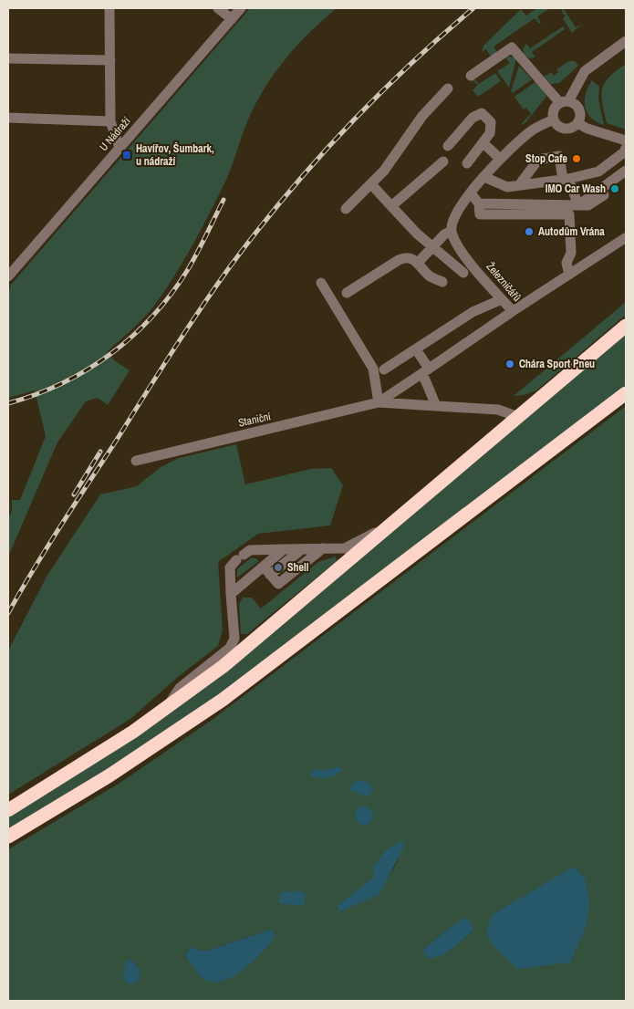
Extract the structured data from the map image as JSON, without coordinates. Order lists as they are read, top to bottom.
{
  "streets": {
    "street": ["U Nádraží", "Železničářů", "Staniční"]
  },
  "crossings": [
    ["Železničářů", "Staniční"]
  ],
  "places": {
    "transit": ["Havířov, Šumbark, u nádraží"],
    "other": [
      "Stop Cafe",
      "IMO Car Wash",
      "Autodům Vrána",
      "Chára Sport Pneu",
      "Shell"
    ]
  }
}
